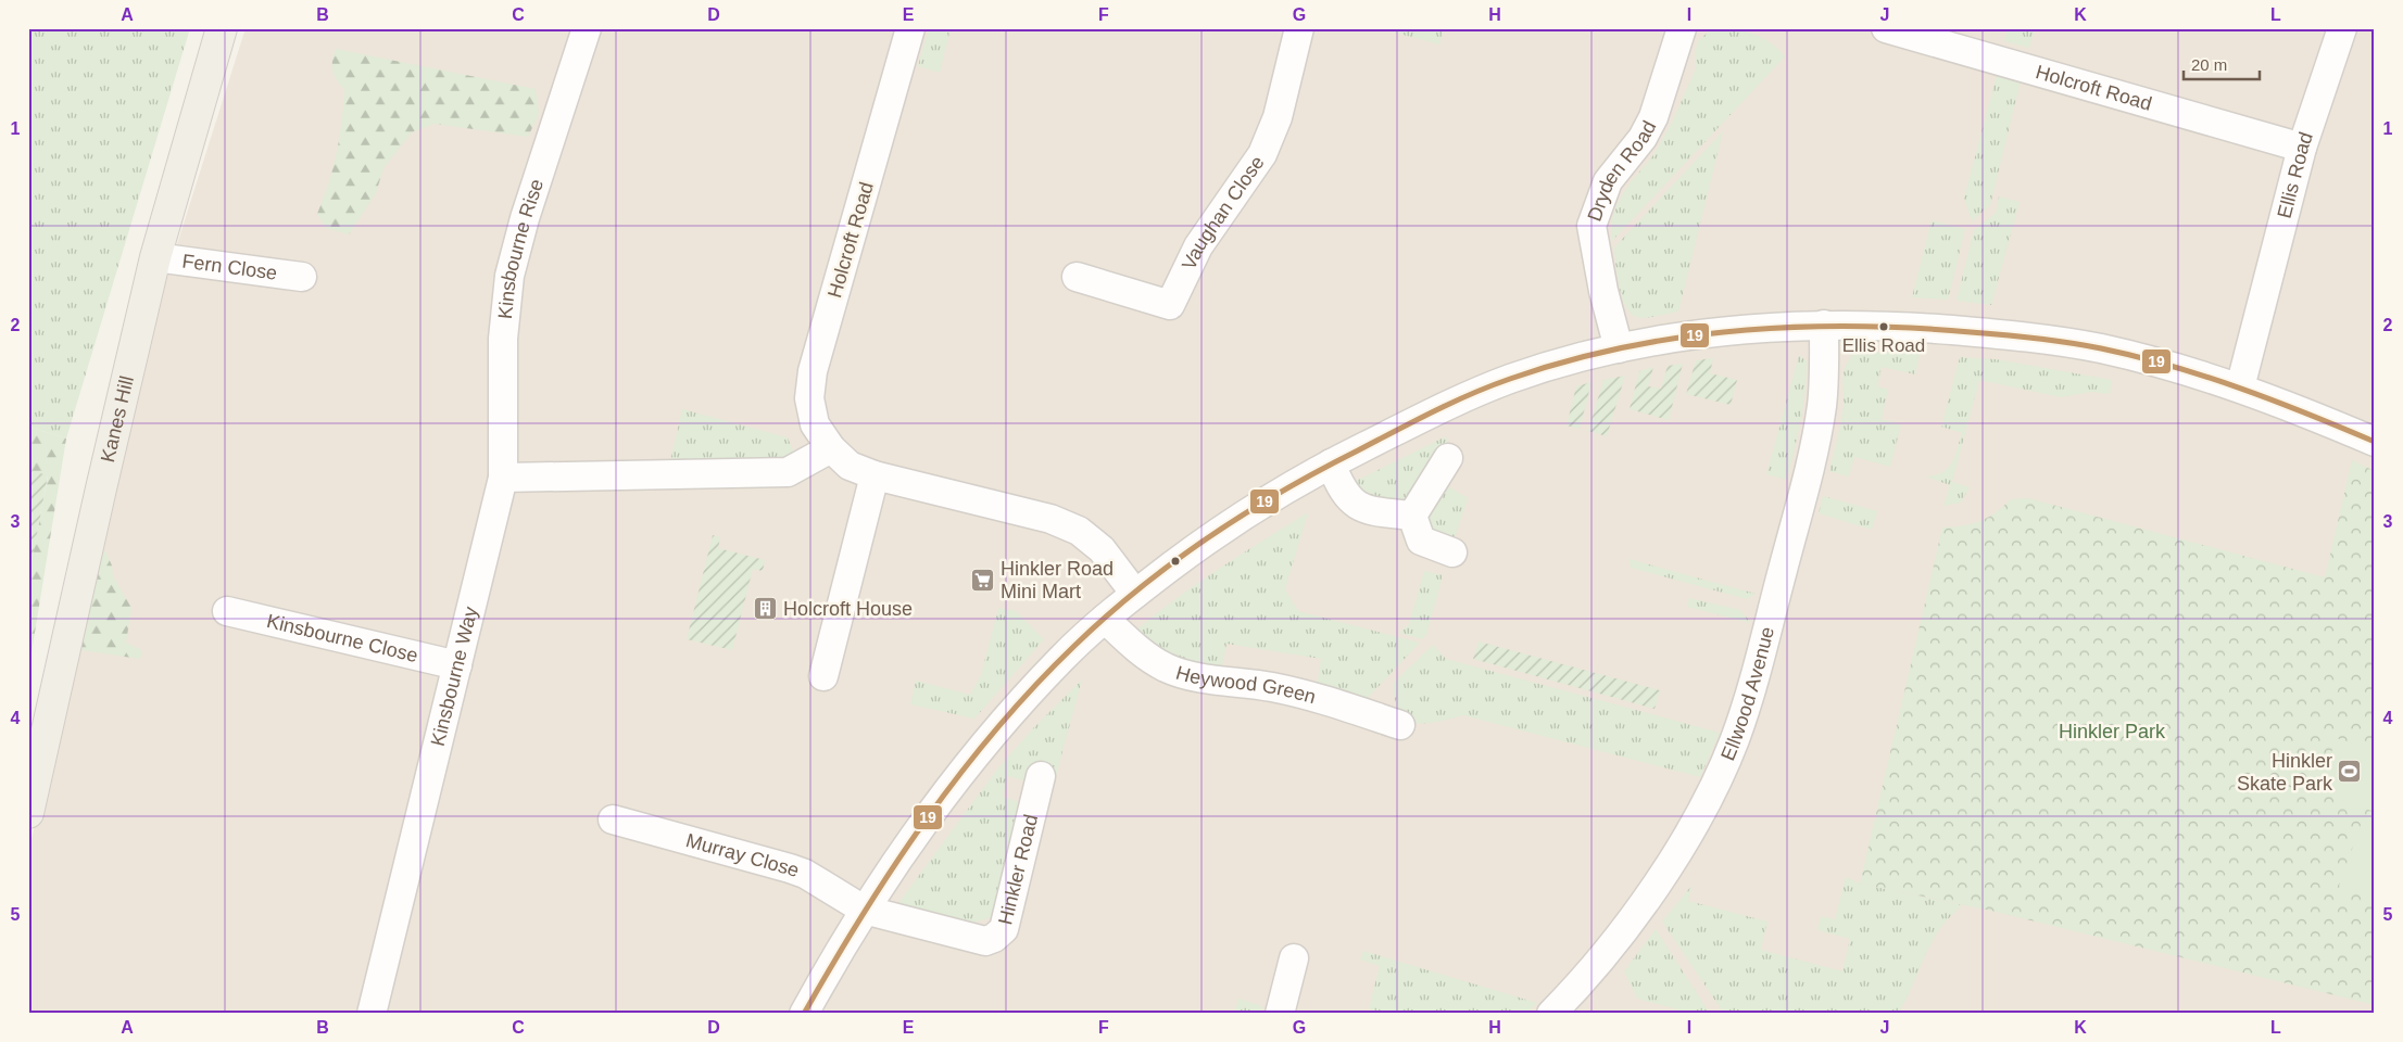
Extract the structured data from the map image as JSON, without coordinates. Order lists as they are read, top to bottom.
{
  "streets": {
    "main road": ["Kanes Hill"],
    "street": [
      "Holcroft Road",
      "Dryden Road",
      "Ellis Road",
      "Vaughan Close",
      "Kinsbourne Rise",
      "Fern Close",
      "Kinsbourne Close",
      "Kinsbourne Way",
      "Heywood Green",
      "Ellwood Avenue",
      "Murray Close",
      "Hinkler Road"
    ]
  },
  "crossings": [
    ["Holcroft Road", "Ellis Road"],
    ["Kinsbourne Rise", "Kinsbourne Way"],
    ["Fern Close", "Kanes Hill"],
    ["Kinsbourne Close", "Kinsbourne Way"],
    ["Murray Close", "Hinkler Road"]
  ],
  "parks": ["Hinkler Park"],
  "places": {
    "other": ["Ellis Road"],
    "supermarket": ["Hinkler Road Mini Mart"],
    "building": ["Holcroft House"],
    "sports": ["Hinkler Skate Park"]
  },
  "lines": ["transit line 19"],
  "scale_bar": "20 m",
  "grid": {
    "columns": [
      "A",
      "B",
      "C",
      "D",
      "E",
      "F",
      "G",
      "H",
      "I",
      "J",
      "K",
      "L"
    ],
    "rows": [
      "1",
      "2",
      "3",
      "4",
      "5"
    ]
  }
}
